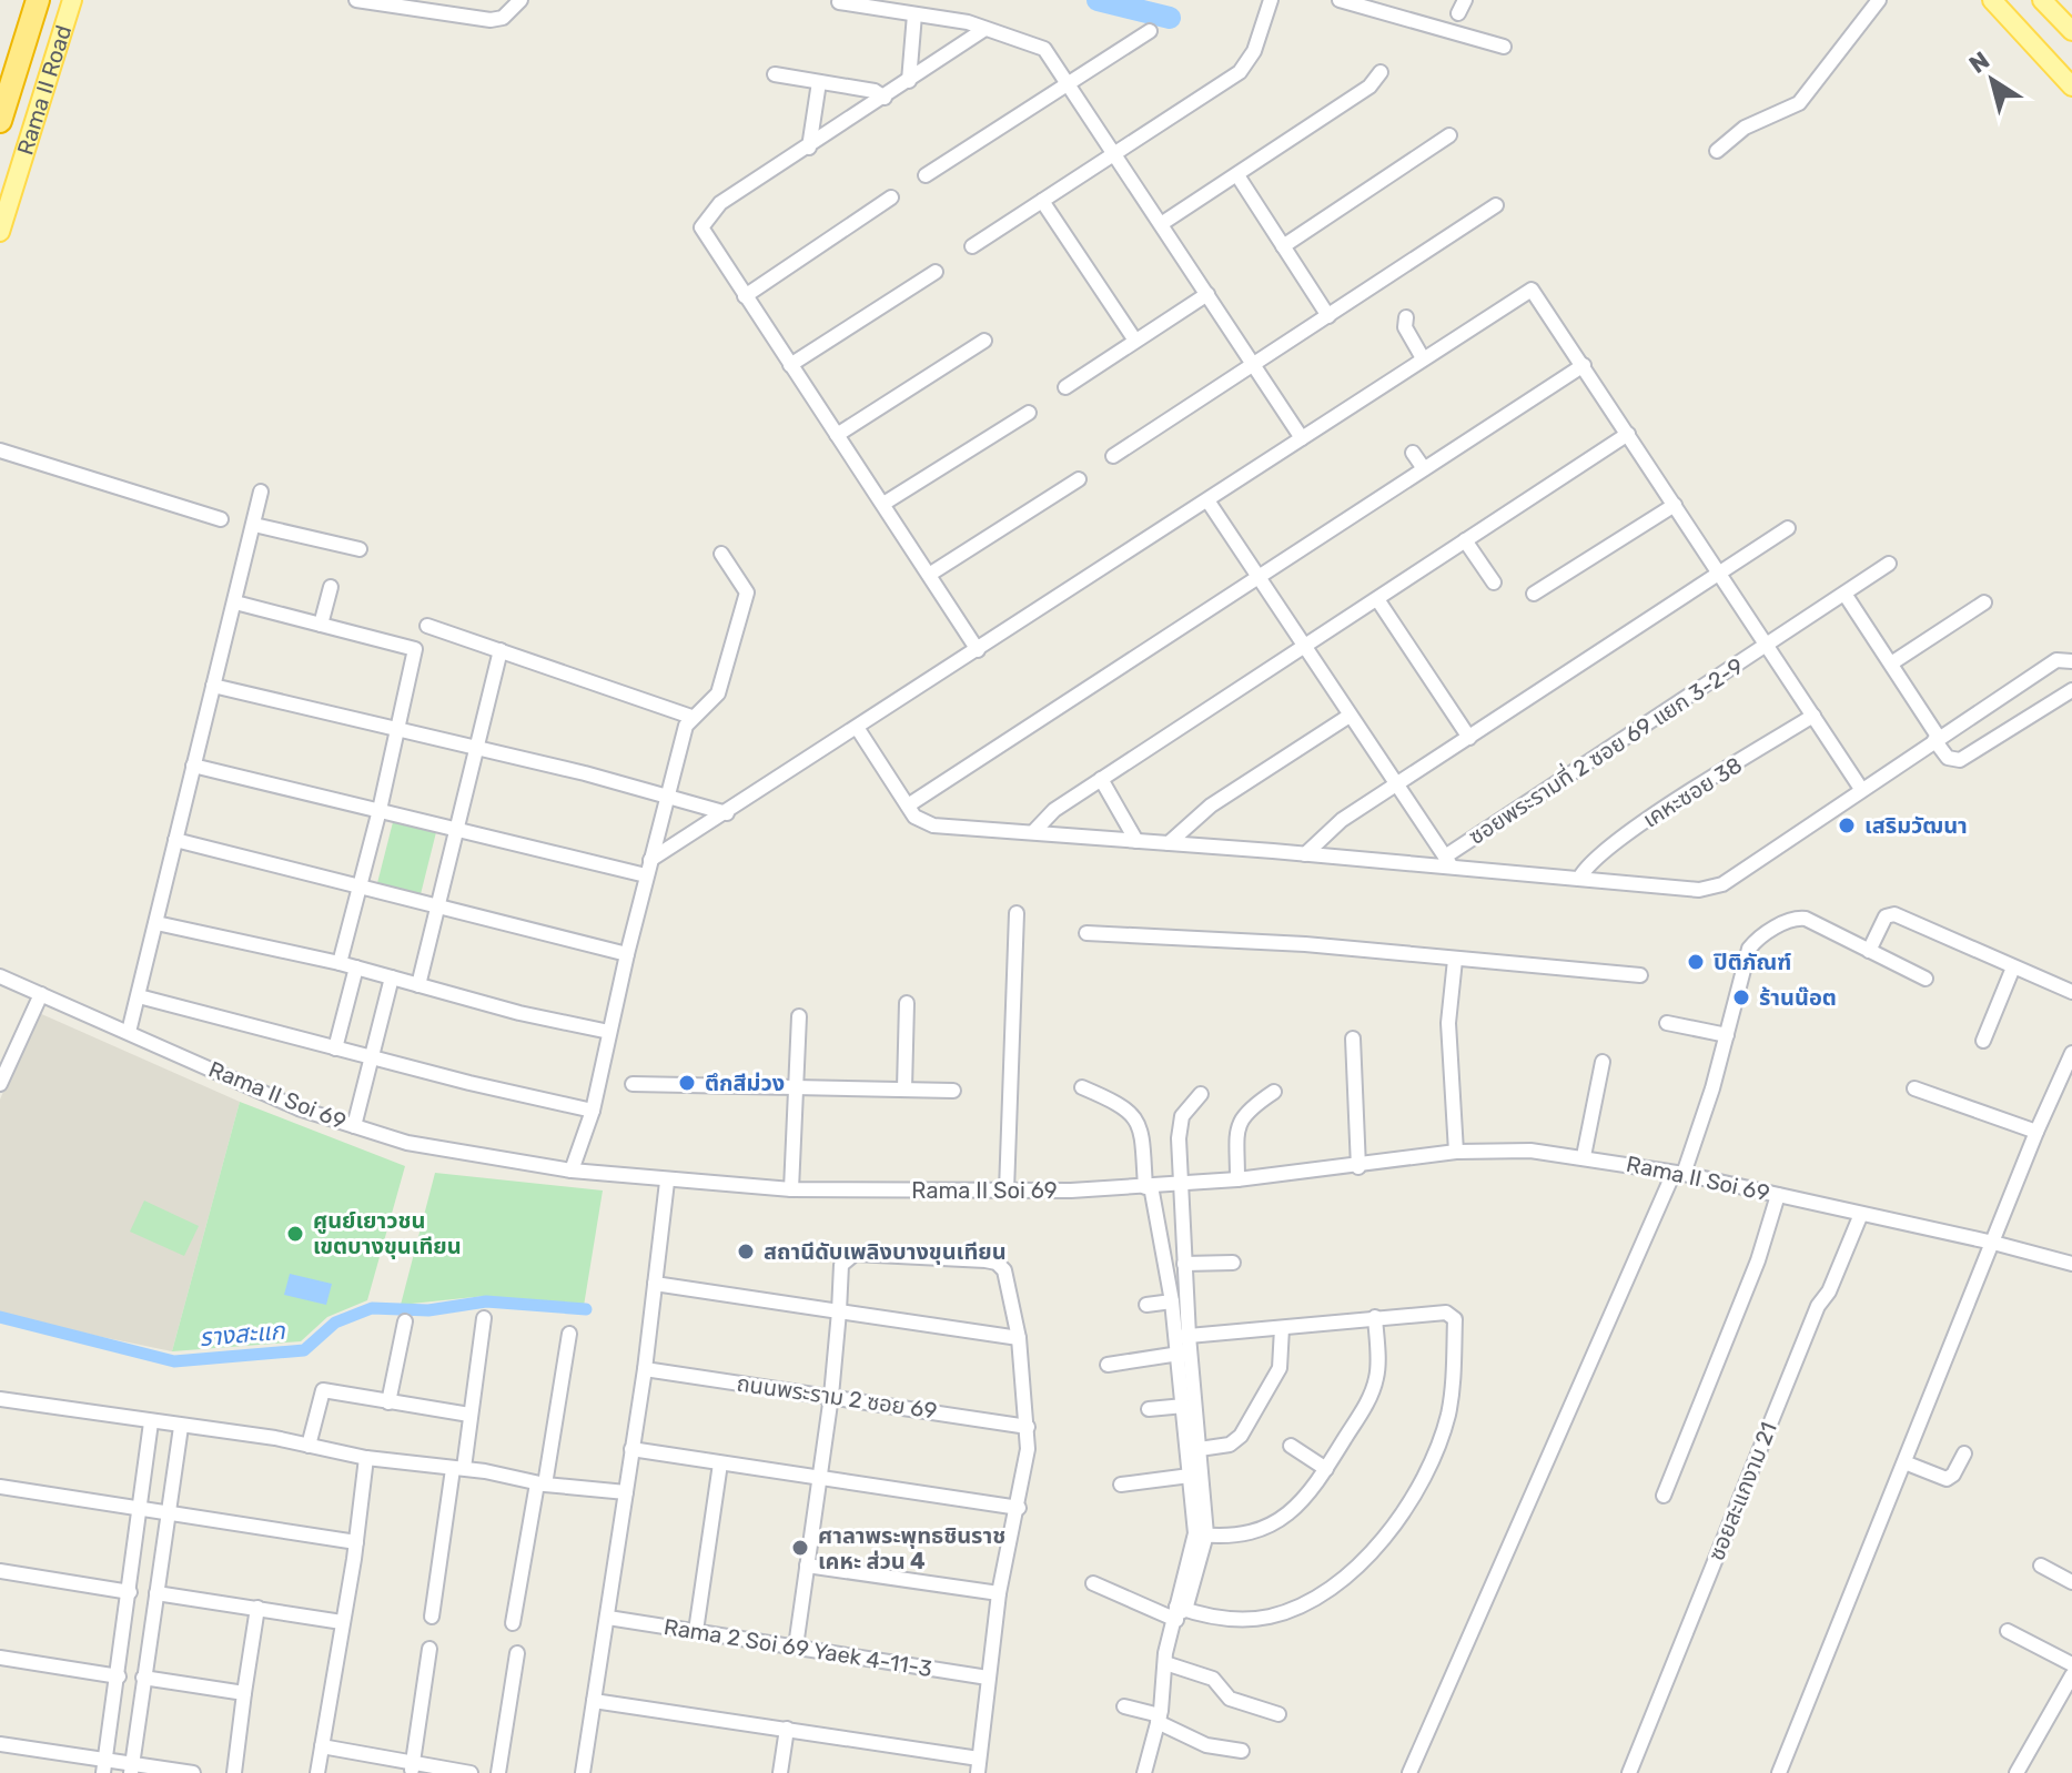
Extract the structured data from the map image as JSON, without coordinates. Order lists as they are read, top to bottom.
{
  "streets": {
    "highway": ["Rama II Road"],
    "street": [
      "ซอยพระรามที่ 2 ซอย 69 แยก 3-2-9",
      "เคหะซอย 38",
      "Rama II Soi 69",
      "ถนนพระราม 2 ซอย 69",
      "ซอยสะแกงาม 21",
      "Rama 2 Soi 69 Yaek 4-11-3"
    ]
  },
  "crossings": [
    ["Rama II Soi 69", "ซอยสะแกงาม 21"]
  ],
  "water": ["รางสะแก"],
  "places": [
    "เสริมวัฒนา",
    "ปิติภัณฑ์",
    "ร้านน๊อต",
    "ตึกสีม่วง",
    "ศูนย์เยาวชน เขตบางขุนเทียน",
    "สถานีดับเพลิงบางขุนเทียน",
    "ศาลาพระพุทธชินราช เคหะ ส่วน 4"
  ],
  "north": "top left"
}
